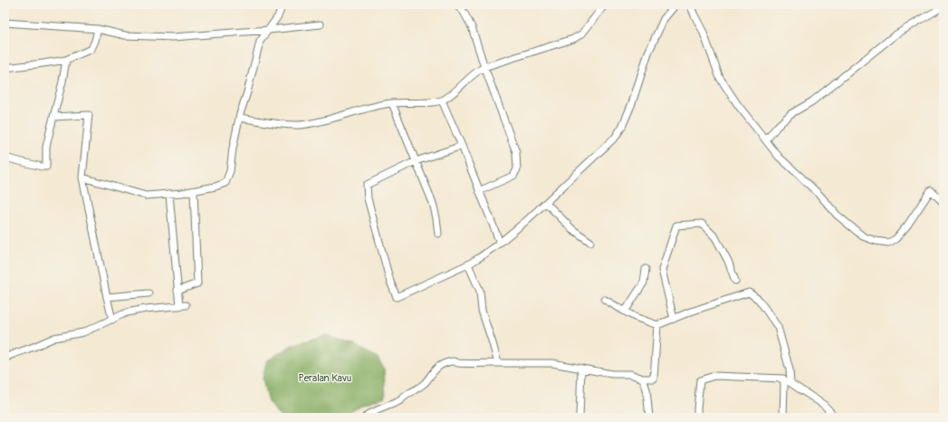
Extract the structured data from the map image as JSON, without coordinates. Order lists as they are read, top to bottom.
{
  "parks": ["Peralan Kavu"]
}
